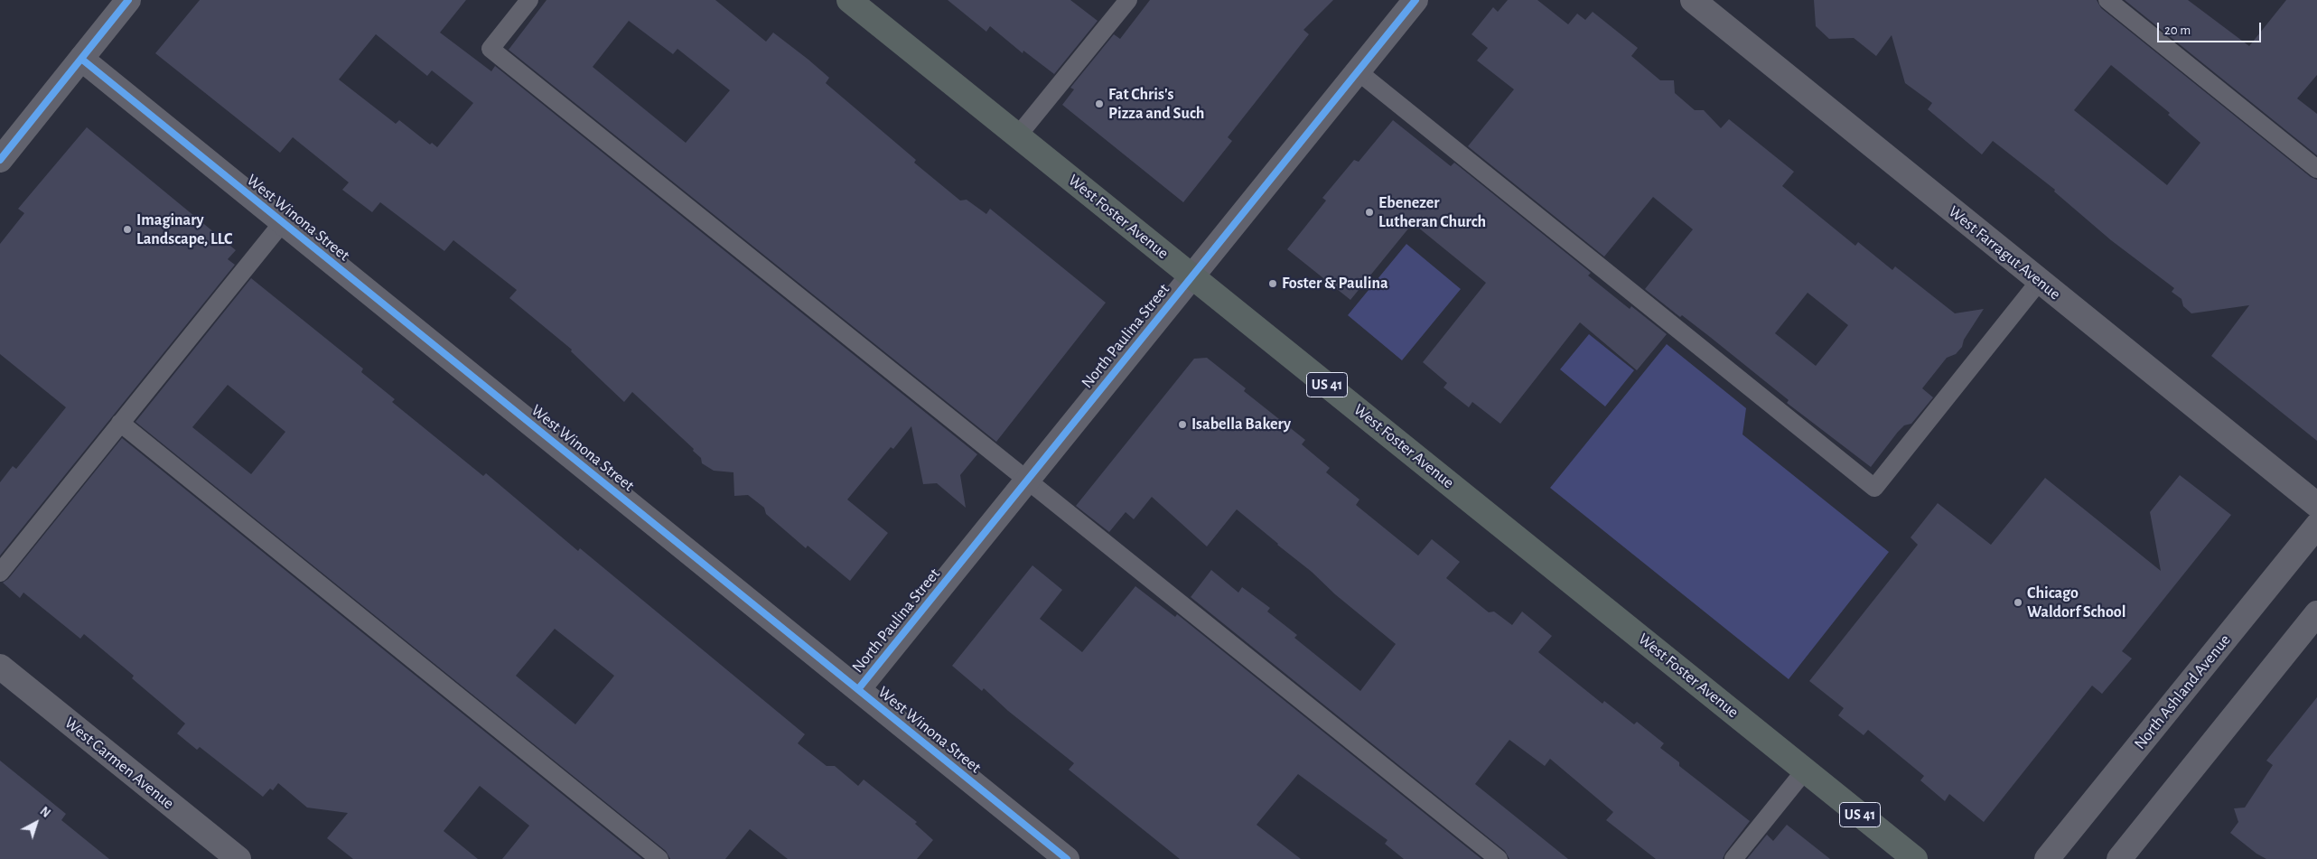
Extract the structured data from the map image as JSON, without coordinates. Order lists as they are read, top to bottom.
{
  "streets": {
    "main road": ["West Foster Avenue", "US 41"],
    "street": [
      "West Winona Street",
      "West Farragut Avenue",
      "North Paulina Street",
      "North Ashland Avenue",
      "West Carmen Avenue"
    ]
  },
  "crossings": [
    ["West Foster Avenue", "North Paulina Street"],
    ["West Winona Street", "North Paulina Street"]
  ],
  "places": [
    "Fat Chris's Pizza and Such",
    "Ebenezer Lutheran Church",
    "Imaginary Landscape, LLC",
    "Foster & Paulina",
    "Isabella Bakery",
    "Chicago Waldorf School"
  ],
  "scale_bar": "20 m",
  "north": "top right"
}
